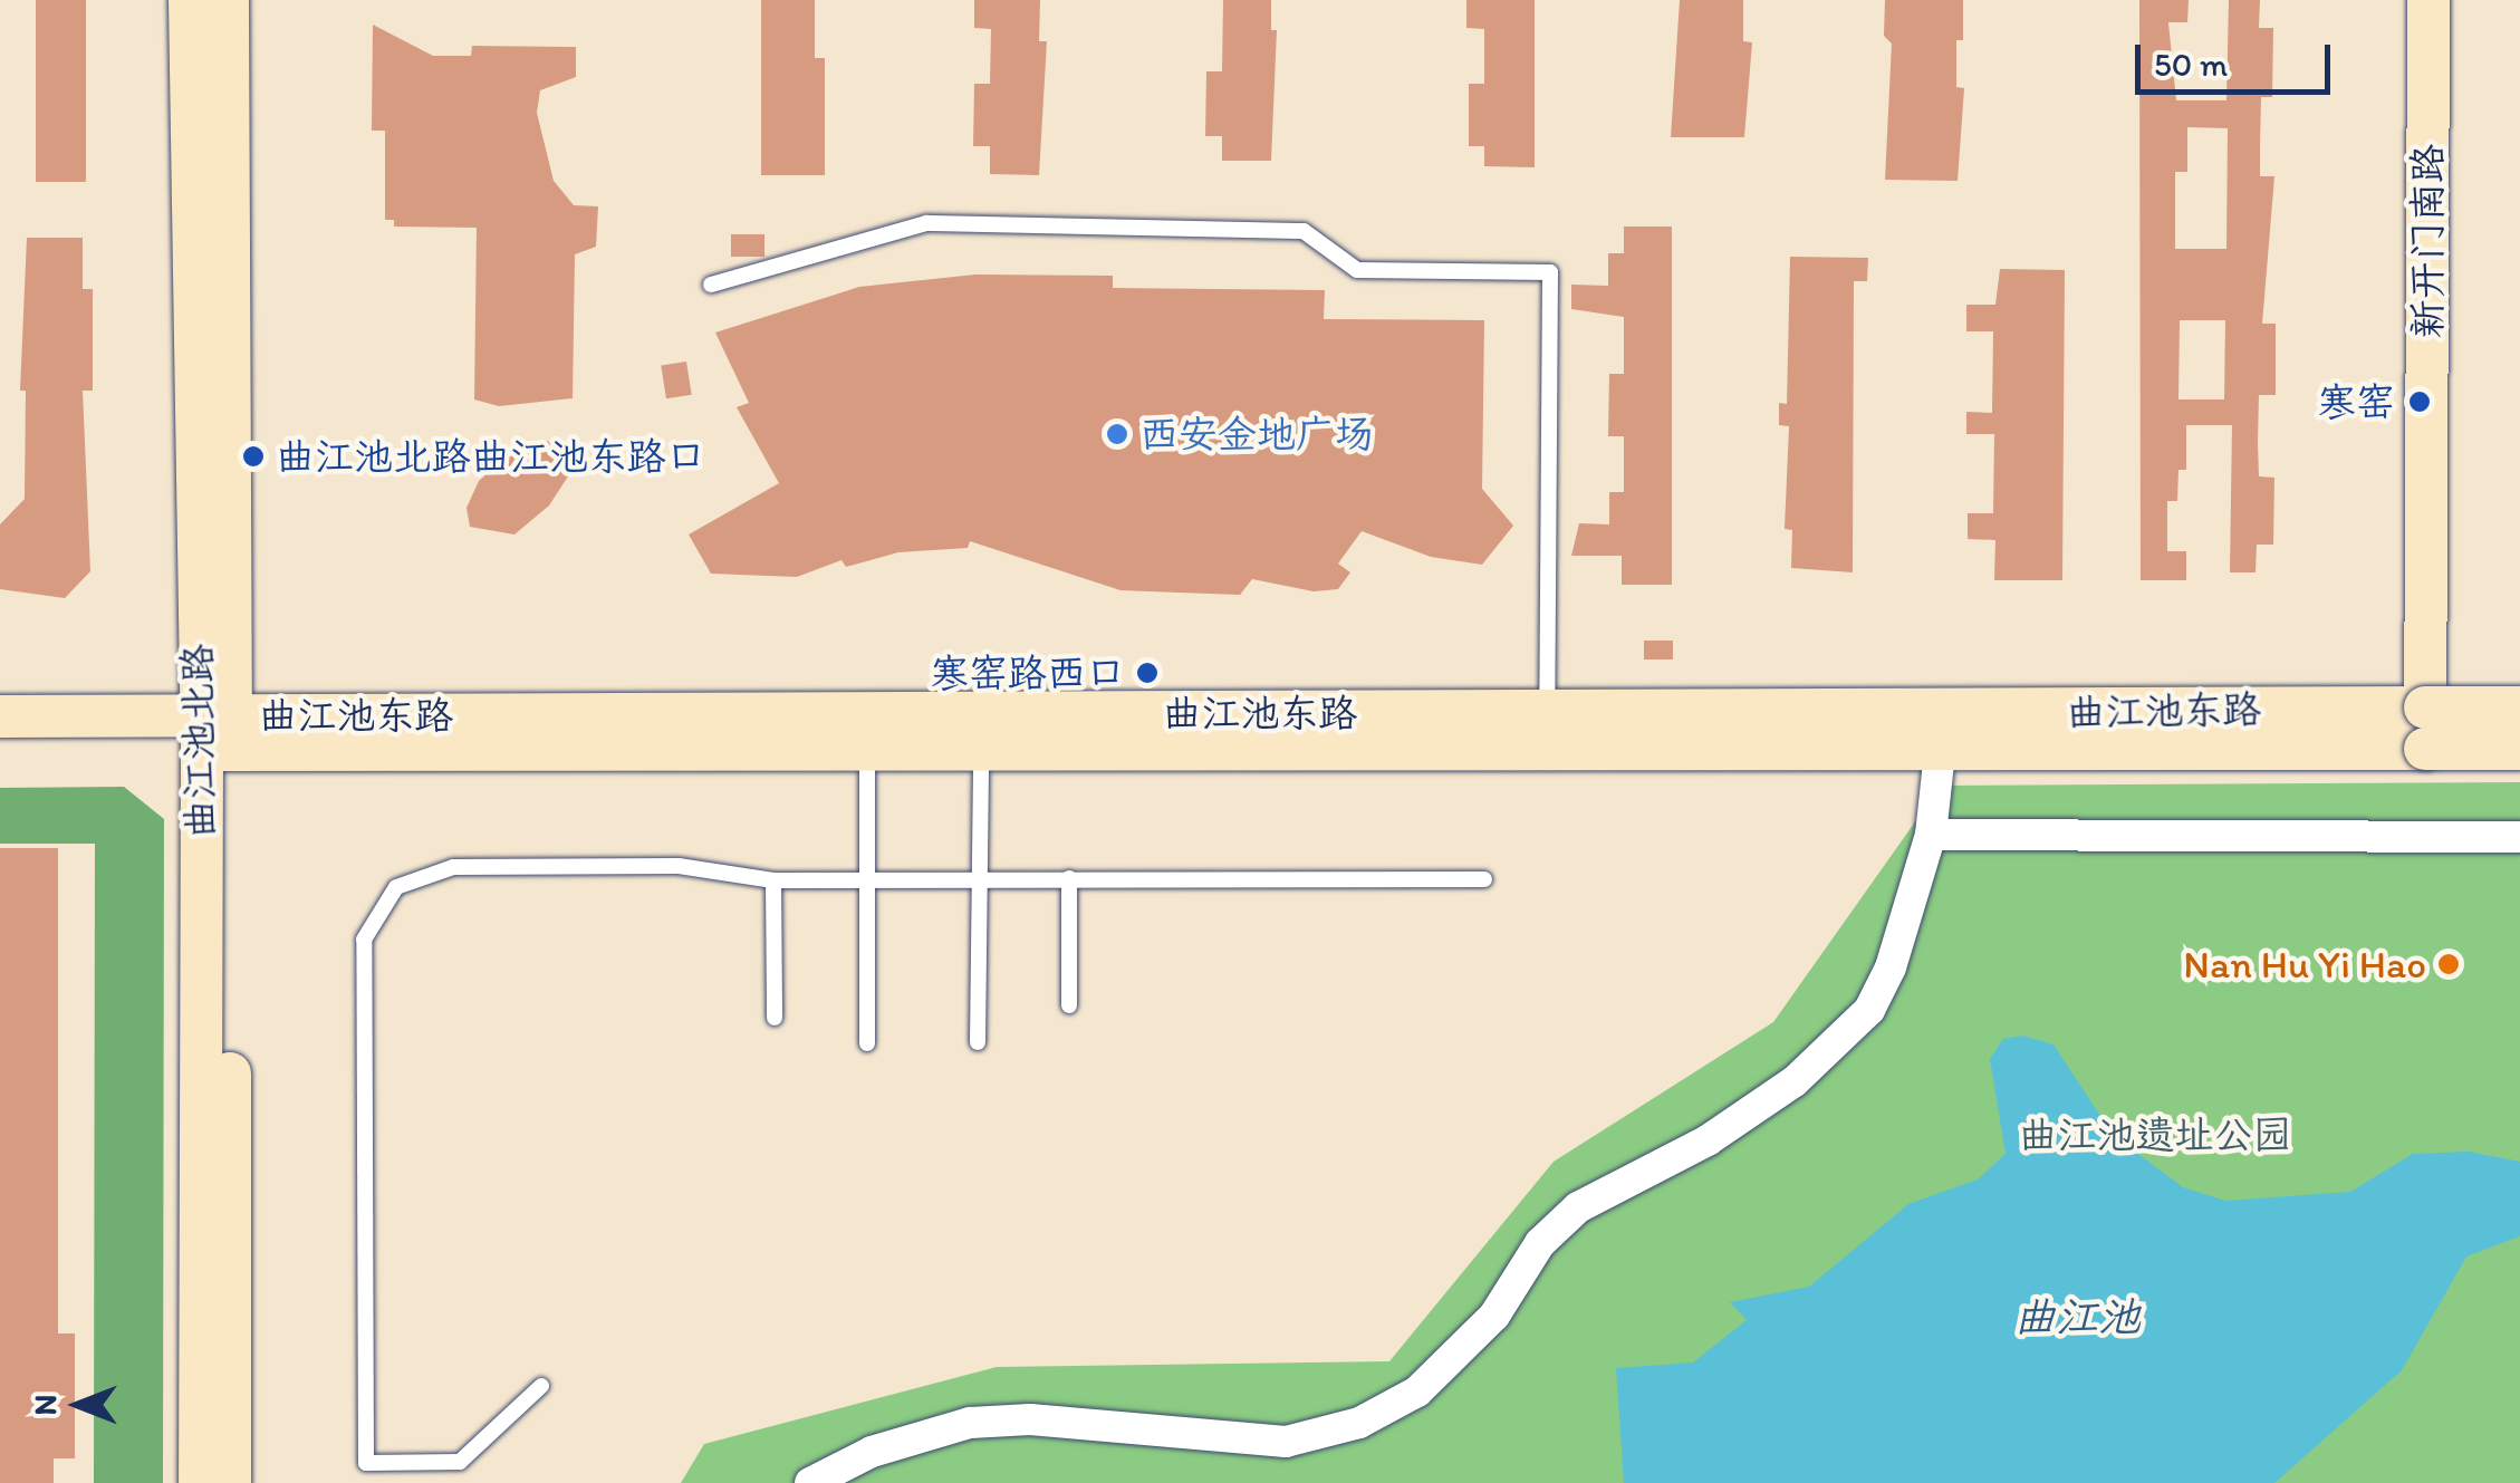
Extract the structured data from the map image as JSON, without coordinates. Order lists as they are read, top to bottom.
{
  "streets": {
    "main road": ["新开门南路", "曲江池东路", "曲江池北路"]
  },
  "crossings": [
    ["新开门南路", "曲江池东路"],
    ["曲江池东路", "曲江池北路"]
  ],
  "water": ["曲江池"],
  "parks": ["曲江池遗址公园"],
  "places": [
    "寒窑",
    "西安金地广场",
    "曲江池北路曲江池东路口",
    "寒窑路西口",
    "Nan Hu Yi Hao"
  ],
  "scale_bar": "50 m",
  "north": "left"
}
